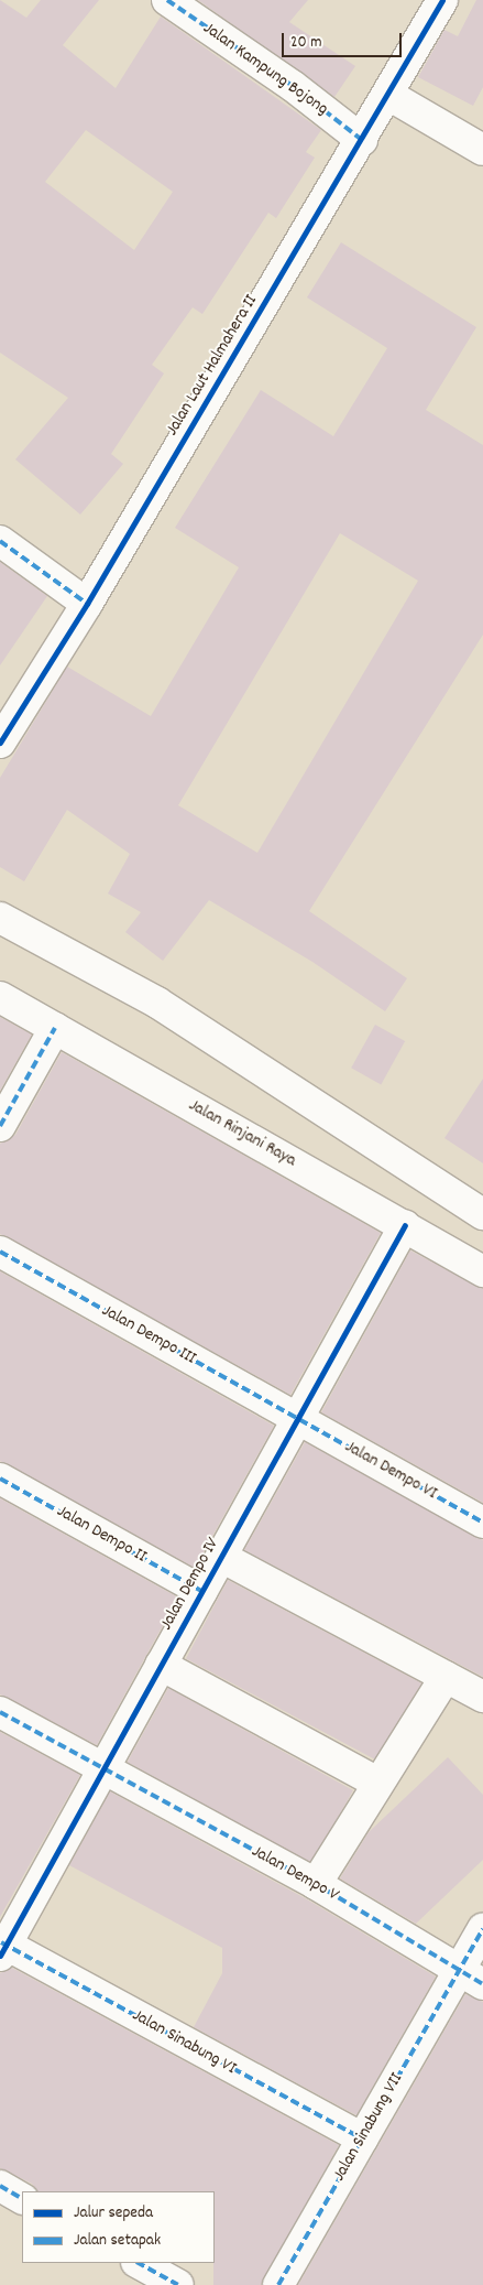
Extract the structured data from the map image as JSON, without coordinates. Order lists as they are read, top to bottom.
{
  "streets": {
    "street": [
      "Jalan Kampung Bojong",
      "Jalan Laut Halmahera II",
      "Jalan Rinjani Raya",
      "Jalan Dempo III",
      "Jalan Dempo VI",
      "Jalan Dempo II",
      "Jalan Dempo IV",
      "Jalan Dempo V",
      "Jalan Sinabung VI",
      "Jalan Sinabung VII"
    ]
  },
  "crossings": [
    ["Jalan Kampung Bojong", "Jalan Laut Halmahera II"],
    ["Jalan Rinjani Raya", "Jalan Dempo IV"],
    ["Jalan Dempo III", "Jalan Dempo VI"],
    ["Jalan Dempo III", "Jalan Dempo IV"],
    ["Jalan Dempo VI", "Jalan Dempo IV"],
    ["Jalan Dempo II", "Jalan Dempo IV"],
    ["Jalan Dempo IV", "Jalan Dempo V"],
    ["Jalan Dempo IV", "Jalan Sinabung VI"],
    ["Jalan Dempo V", "Jalan Sinabung VII"],
    ["Jalan Sinabung VI", "Jalan Sinabung VII"]
  ],
  "legend": ["Jalur sepeda", "Jalan setapak"],
  "scale_bar": "20 m"
}
